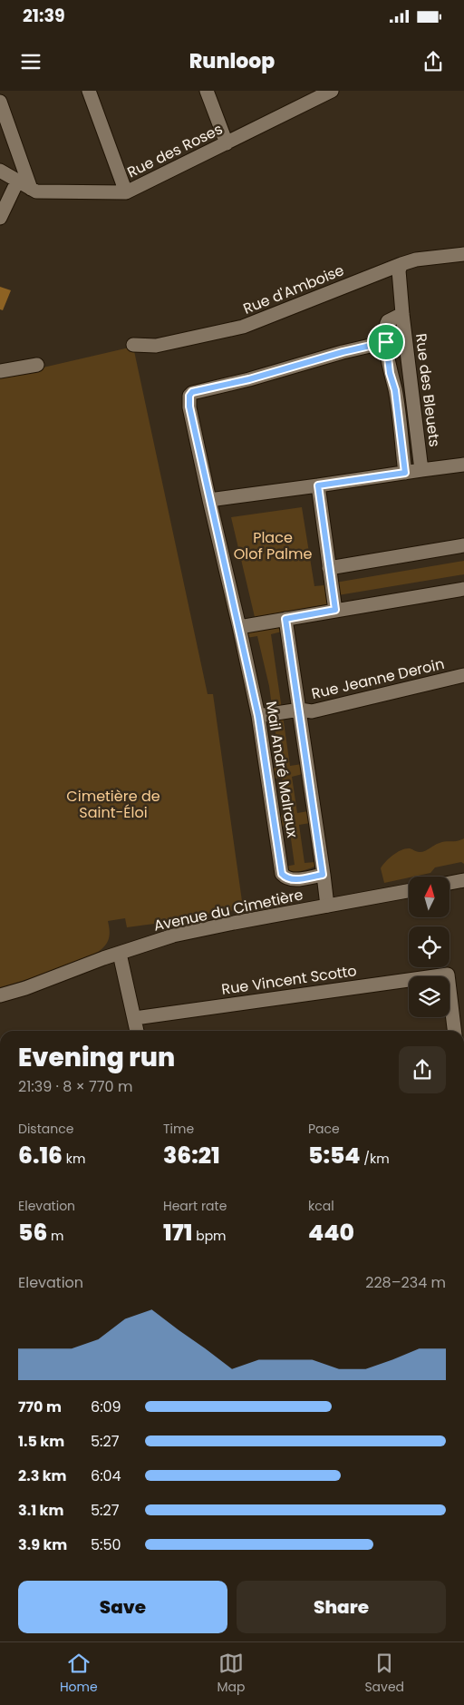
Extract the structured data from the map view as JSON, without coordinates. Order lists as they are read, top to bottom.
{
  "streets": {
    "street": [
      "Rue des Roses",
      "Rue d'Amboise",
      "Rue des Bleuets",
      "Rue Jeanne Deroin",
      "Mail André Malraux",
      "Avenue du Cimetière",
      "Rue Vincent Scotto"
    ]
  },
  "crossings": [
    ["Rue d'Amboise", "Rue des Bleuets"],
    ["Rue Jeanne Deroin", "Mail André Malraux"],
    ["Mail André Malraux", "Avenue du Cimetière"]
  ],
  "parks": ["Place Olof Palme", "Cimetière de Saint-Éloi"],
  "north": "top",
  "page": {
    "status": "21:39",
    "header": "Runloop",
    "heading": ["Evening run", "21:39 · 8 × 770 m"],
    "stats": [
      ["Distance", "6.16 km"],
      ["Time", "36:21"],
      ["Pace", "5:54 /km"],
      ["Elevation", "56 m"],
      ["Heart rate", "171 bpm"],
      ["kcal", "440"]
    ],
    "chart": ["Elevation", "228–234 m"],
    "list": [
      {
        "name": "770 m",
        "note": "6:09"
      },
      {
        "name": "1.5 km",
        "note": "5:27"
      },
      {
        "name": "2.3 km",
        "note": "6:04"
      },
      {
        "name": "3.1 km",
        "note": "5:27"
      },
      {
        "name": "3.9 km",
        "note": "5:50"
      }
    ],
    "buttons": ["Save", "Share"],
    "tabs": ["Home", "Map", "Saved"]
  }
}
